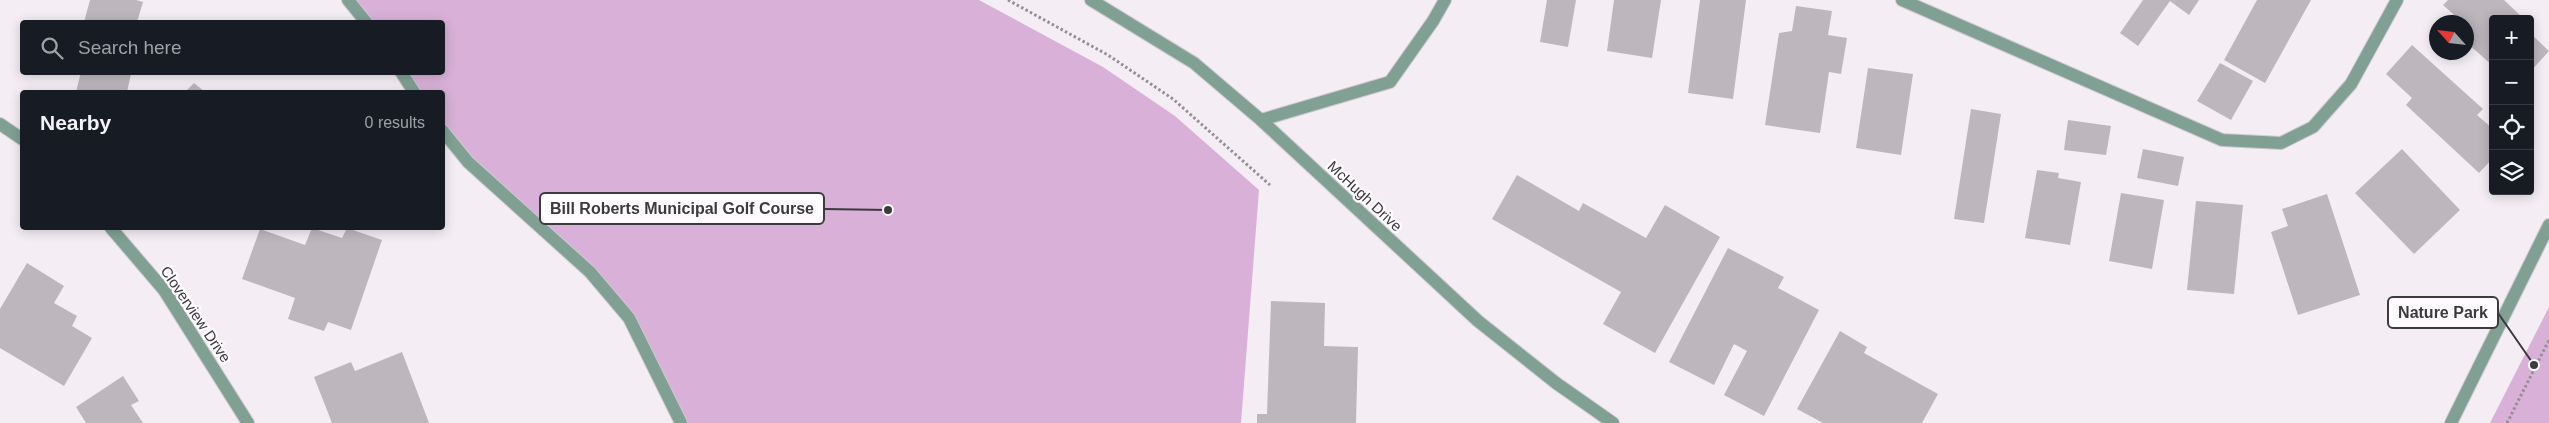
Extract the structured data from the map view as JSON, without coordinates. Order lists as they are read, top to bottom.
{
  "streets": {
    "street": ["McHugh Drive", "Cloverview Drive"]
  },
  "places": ["Bill Roberts Municipal Golf Course", "Nature Park"],
  "north": "top left",
  "page": {
    "map_buttons": ["+", "−"],
    "search": "Search here",
    "heading": ["Nearby", "0 results"]
  }
}
